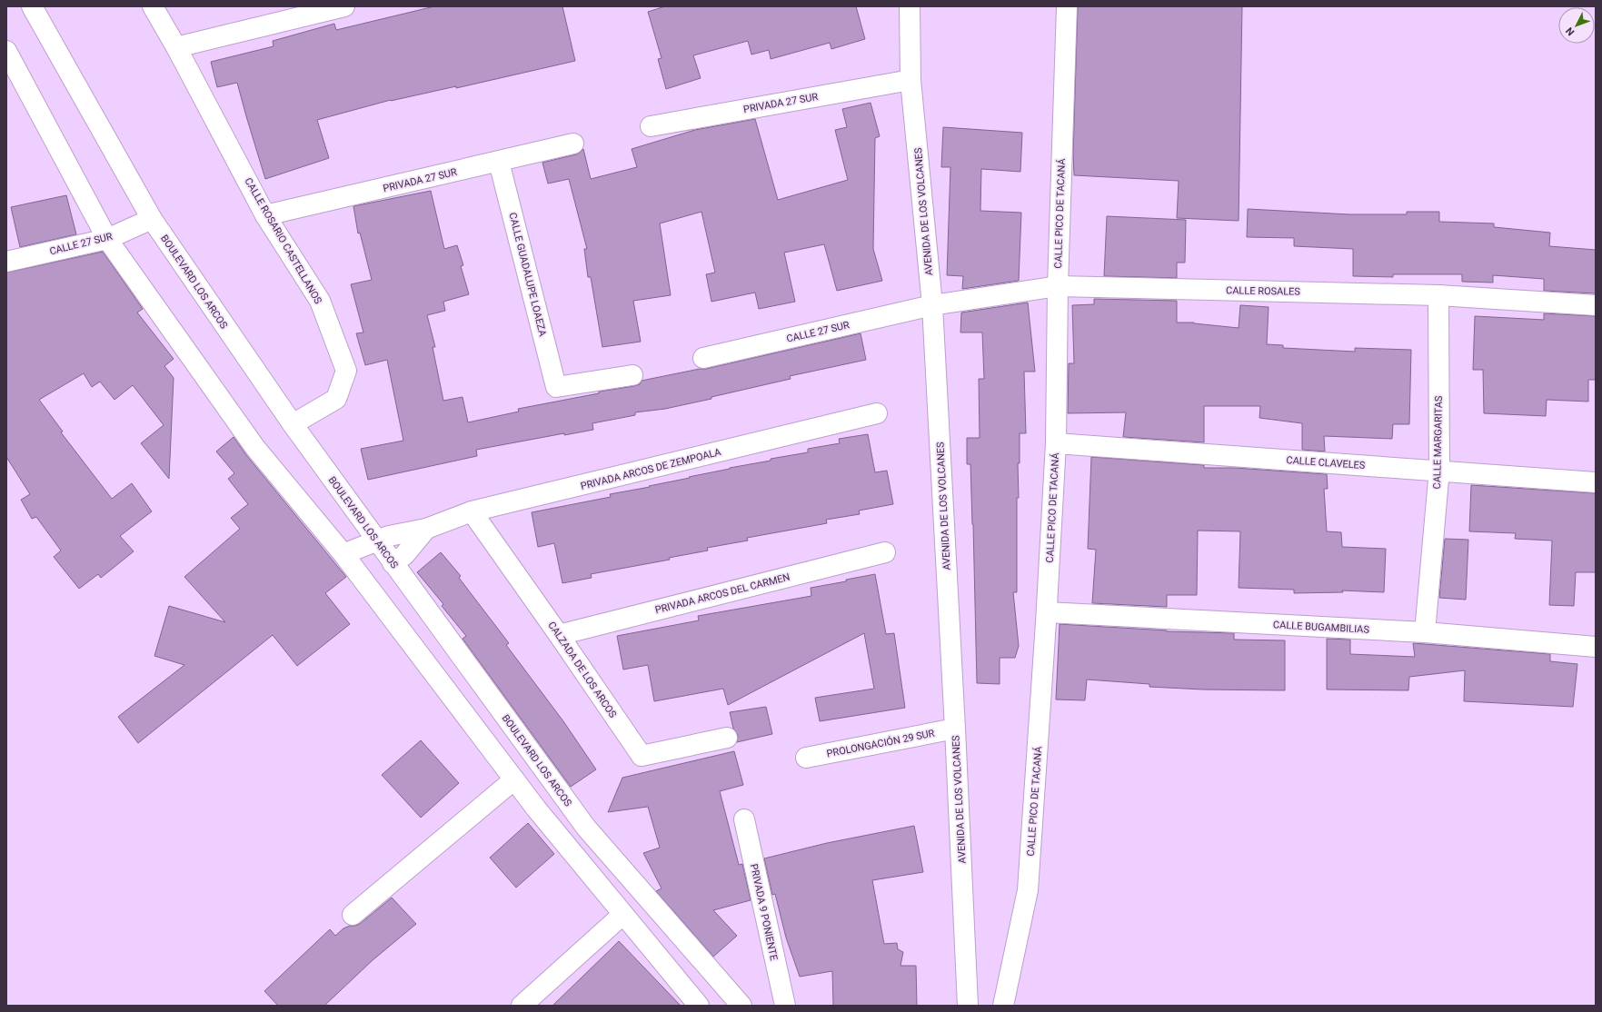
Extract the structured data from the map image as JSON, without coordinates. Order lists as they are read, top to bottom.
{
  "streets": {
    "street": [
      "PRIVADA 27 SUR",
      "AVENIDA DE LOS VOLCANES",
      "CALLE PICO DE TACANÁ",
      "CALLE ROSARIO CASTELLANOS",
      "CALLE 27 SUR",
      "CALLE GUADALUPE LOAEZA",
      "BOULEVARD LOS ARCOS",
      "CALLE ROSALES",
      "CALLE MARGARITAS",
      "CALLE CLAVELES",
      "PRIVADA ARCOS DE ZEMPOALA",
      "PRIVADA ARCOS DEL CARMEN",
      "CALLE BUGAMBILIAS",
      "CALZADA DE LOS ARCOS",
      "PROLONGACIÓN 29 SUR",
      "PRIVADA 9 PONIENTE"
    ]
  },
  "crossings": [
    ["PRIVADA 27 SUR", "AVENIDA DE LOS VOLCANES"],
    ["PRIVADA 27 SUR", "CALLE ROSARIO CASTELLANOS"],
    ["PRIVADA 27 SUR", "CALLE GUADALUPE LOAEZA"],
    ["AVENIDA DE LOS VOLCANES", "CALLE 27 SUR"],
    ["AVENIDA DE LOS VOLCANES", "CALLE ROSALES"],
    ["AVENIDA DE LOS VOLCANES", "PROLONGACIÓN 29 SUR"],
    ["CALLE PICO DE TACANÁ", "CALLE ROSALES"],
    ["CALLE PICO DE TACANÁ", "CALLE CLAVELES"],
    ["CALLE PICO DE TACANÁ", "CALLE BUGAMBILIAS"],
    ["CALLE ROSARIO CASTELLANOS", "BOULEVARD LOS ARCOS"],
    ["CALLE 27 SUR", "BOULEVARD LOS ARCOS"],
    ["CALLE 27 SUR", "CALLE ROSALES"],
    ["BOULEVARD LOS ARCOS", "PRIVADA ARCOS DE ZEMPOALA"],
    ["CALLE ROSALES", "CALLE MARGARITAS"],
    ["CALLE MARGARITAS", "CALLE CLAVELES"],
    ["CALLE MARGARITAS", "CALLE BUGAMBILIAS"],
    ["PRIVADA ARCOS DE ZEMPOALA", "CALZADA DE LOS ARCOS"],
    ["PRIVADA ARCOS DEL CARMEN", "CALZADA DE LOS ARCOS"]
  ],
  "north": "bottom left"
}
